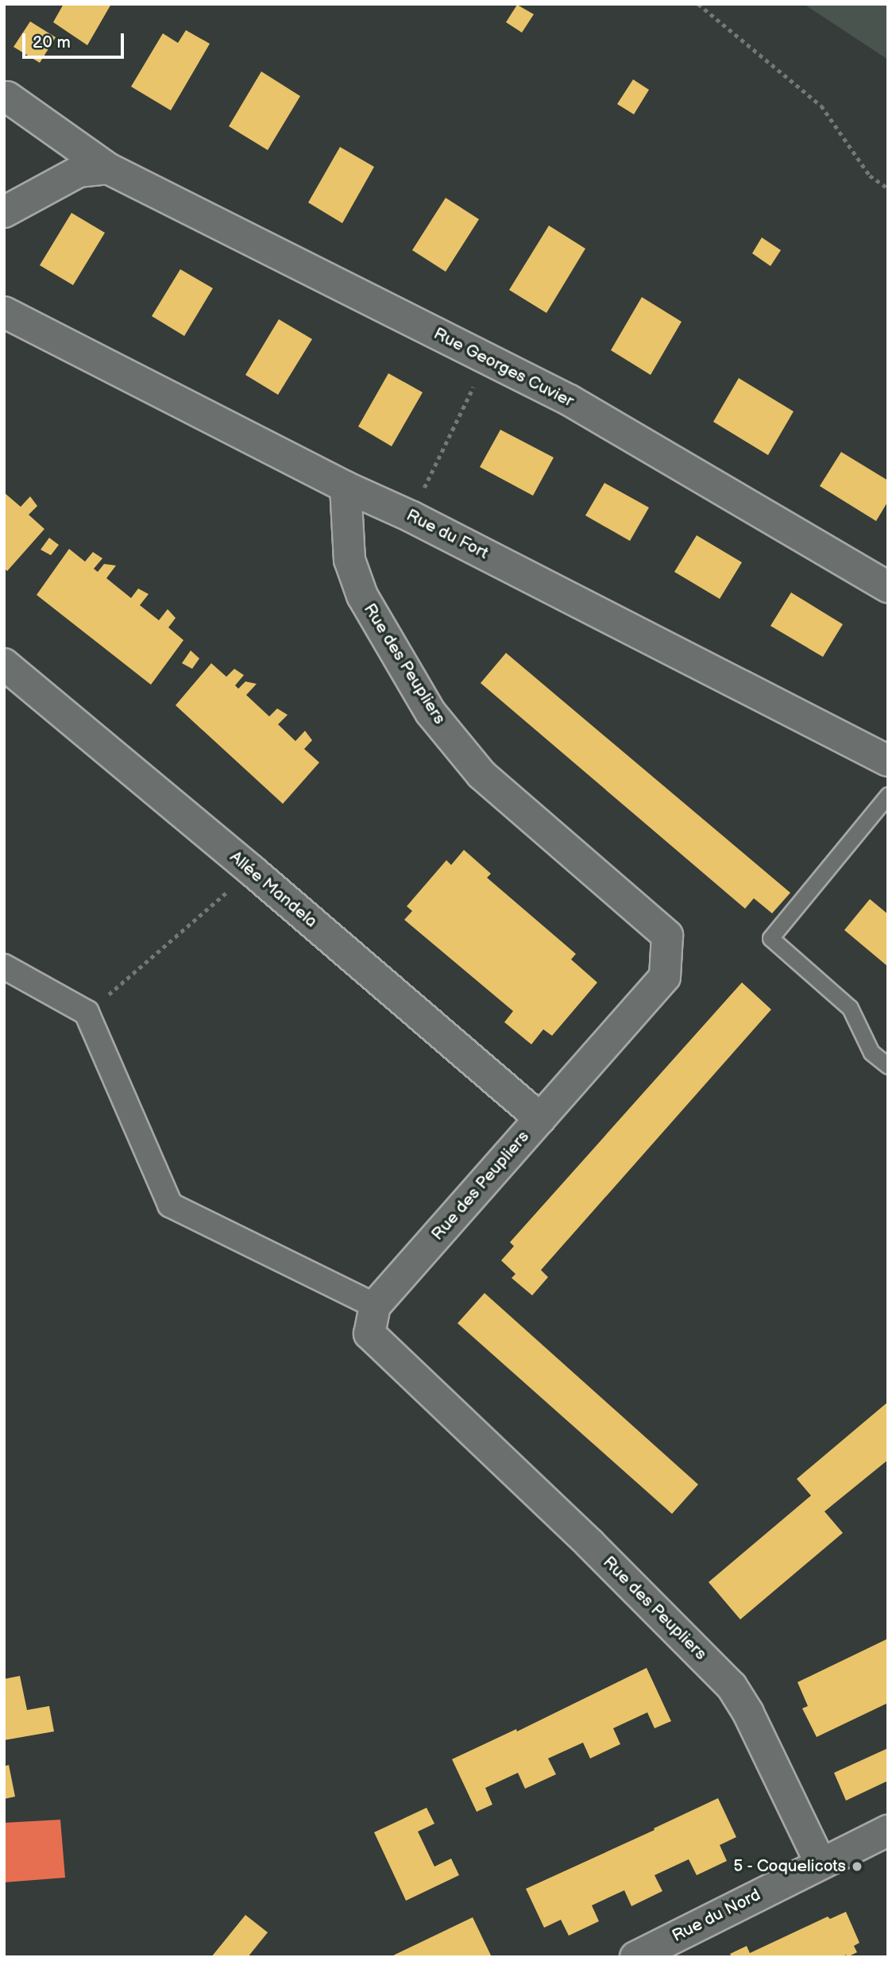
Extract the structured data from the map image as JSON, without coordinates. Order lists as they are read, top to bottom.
{
  "streets": {
    "street": [
      "Rue Georges Cuvier",
      "Rue du Fort",
      "Rue des Peupliers",
      "Allée Mandela",
      "Rue du Nord"
    ]
  },
  "crossings": [
    ["Rue du Fort", "Rue des Peupliers"],
    ["Rue des Peupliers", "Allée Mandela"],
    ["Rue des Peupliers", "Rue du Nord"]
  ],
  "places": ["5 - Coquelicots"],
  "scale_bar": "20 m"
}
